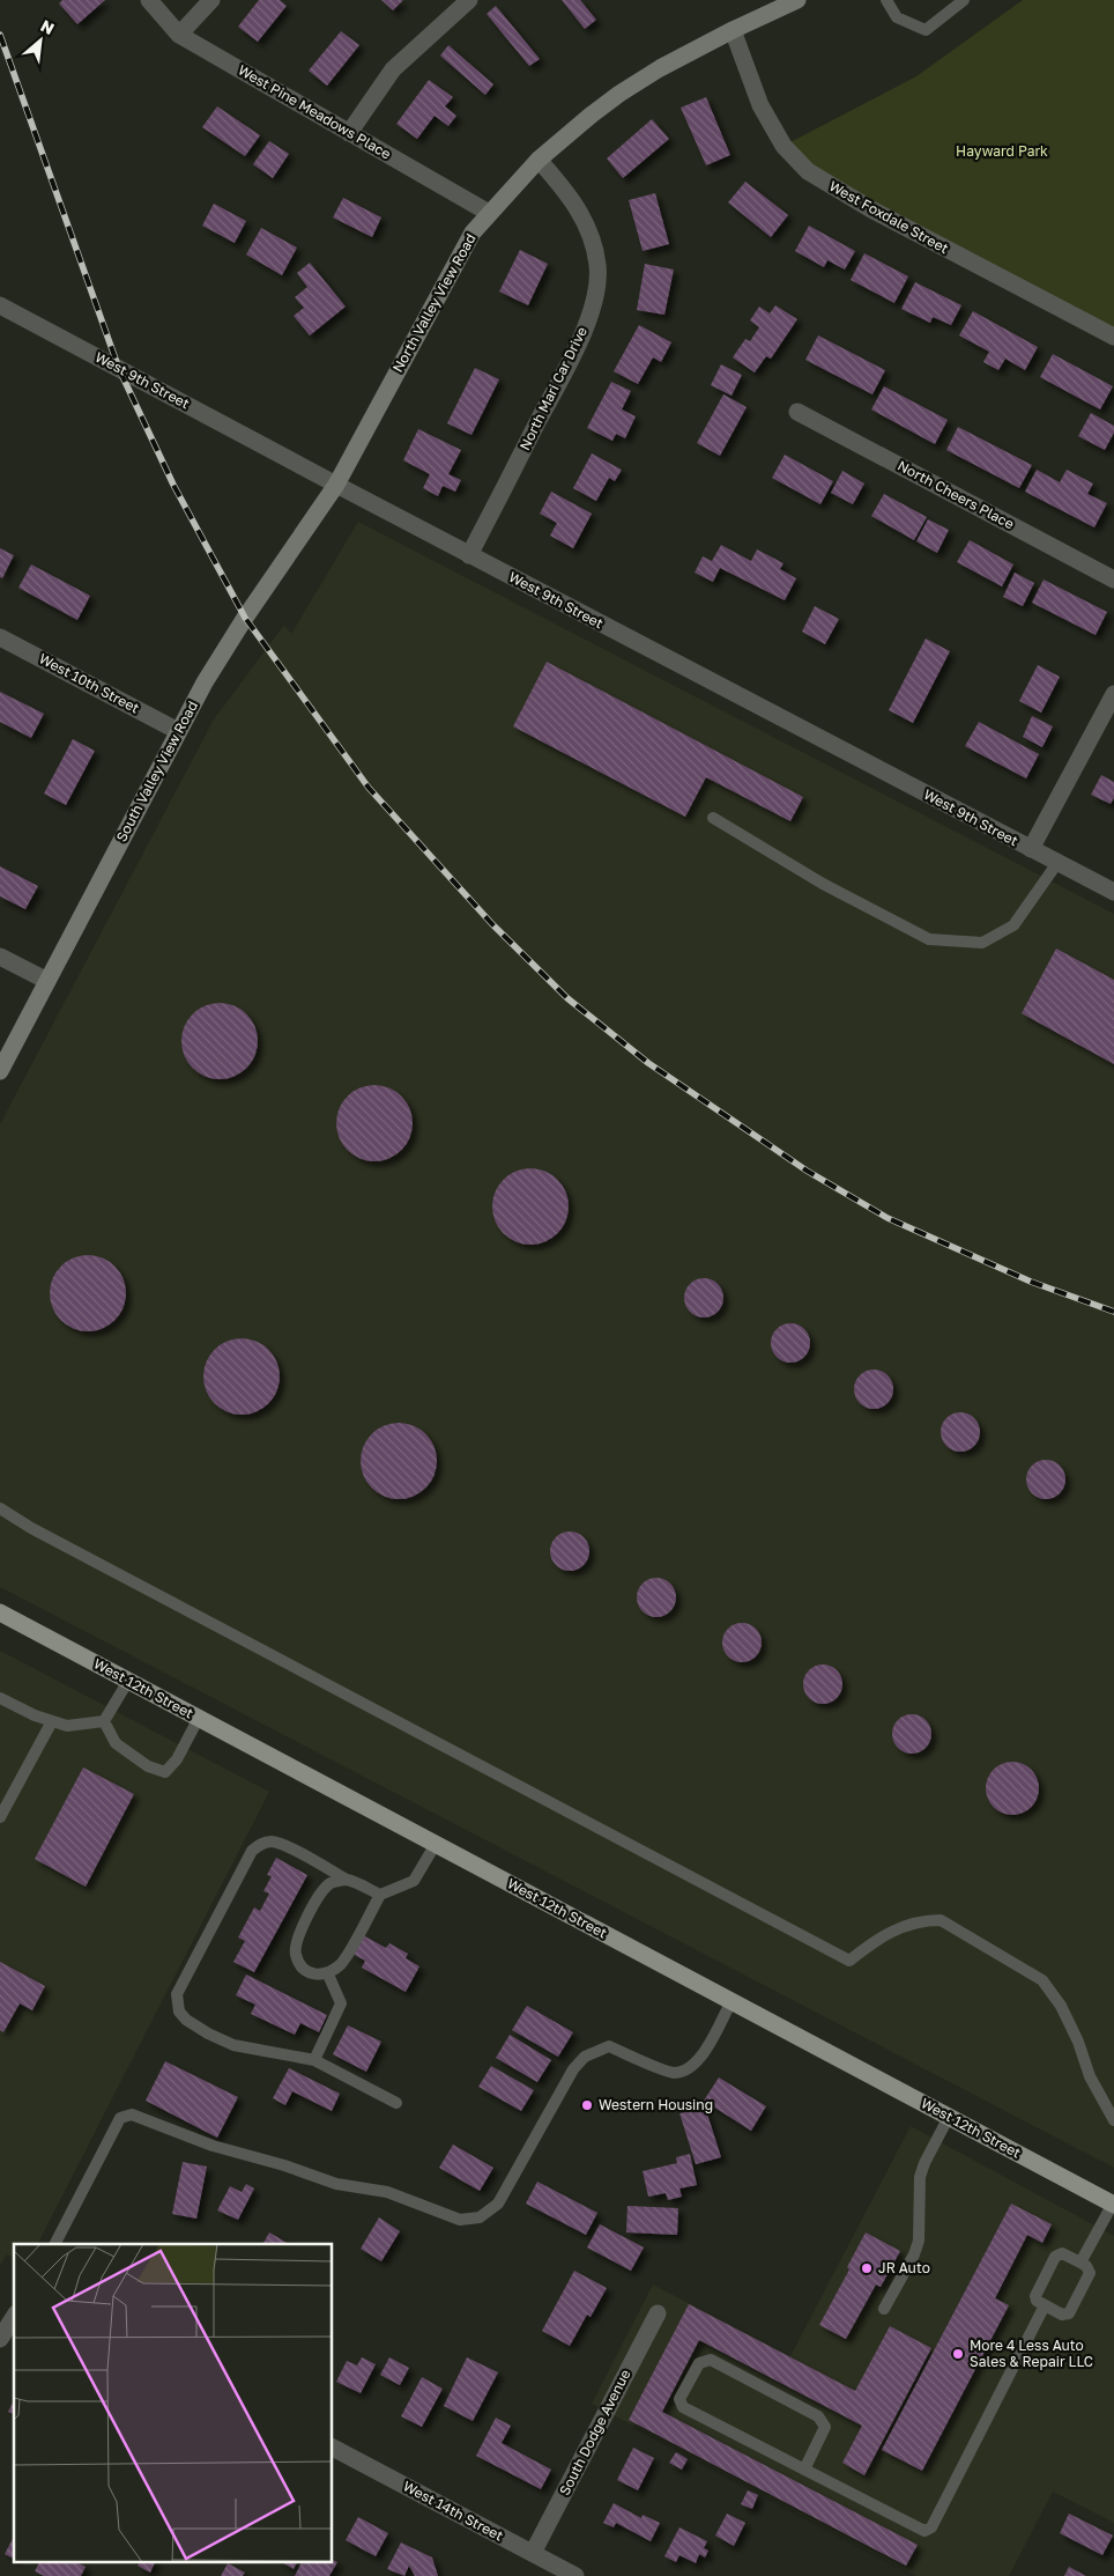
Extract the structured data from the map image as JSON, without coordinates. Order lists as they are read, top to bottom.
{
  "streets": {
    "main road": ["West 12th Street"],
    "street": [
      "West Pine Meadows Place",
      "West Foxdale Street",
      "North Valley View Road",
      "West 9th Street",
      "North Mari Car Drive",
      "North Cheers Place",
      "West 10th Street",
      "South Valley View Road",
      "South Dodge Avenue",
      "West 14th Street"
    ]
  },
  "crossings": [
    ["West Pine Meadows Place", "North Valley View Road"],
    ["West Foxdale Street", "North Valley View Road"],
    ["North Valley View Road", "West 9th Street"],
    ["North Valley View Road", "North Mari Car Drive"],
    ["North Valley View Road", "South Valley View Road"],
    ["West 9th Street", "North Mari Car Drive"],
    ["West 9th Street", "South Valley View Road"],
    ["West 10th Street", "South Valley View Road"],
    ["South Dodge Avenue", "West 14th Street"]
  ],
  "parks": ["Hayward Park"],
  "places": ["Western Housing", "JR Auto", "More 4 Less Auto Sales & Repair LLC"],
  "north": "top right"
}
